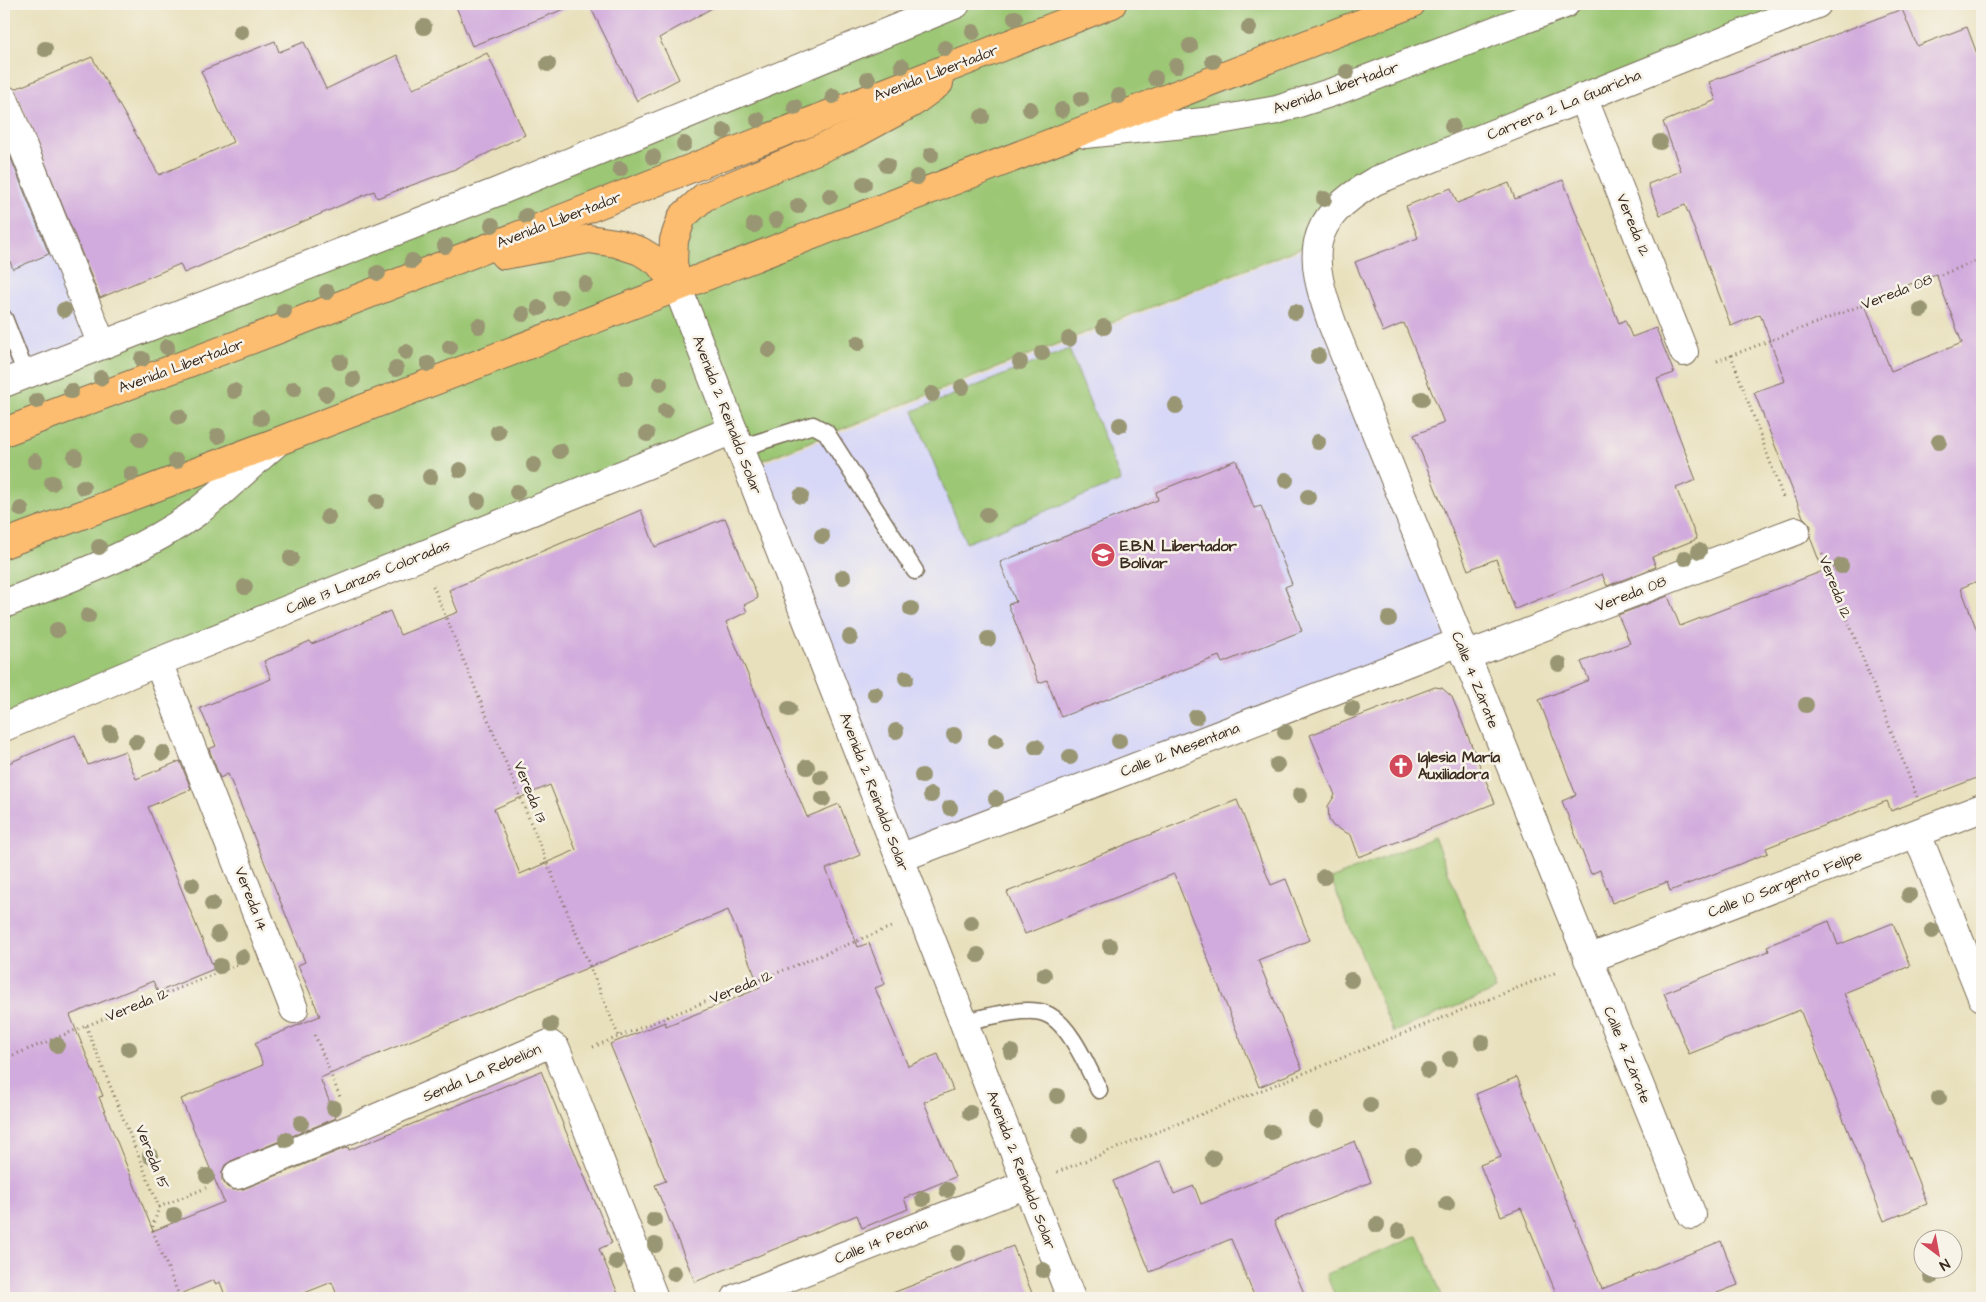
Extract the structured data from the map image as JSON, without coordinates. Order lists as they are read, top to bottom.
{
  "streets": {
    "main road": ["Avenida Libertador"],
    "street": [
      "Carrera 2 La Guaricha",
      "Vereda 12",
      "Vereda 08",
      "Avenida 2 Reinaldo Solar",
      "Calle 13 Lanzas Coloradas",
      "Calle 4 Zárate",
      "Calle 12 Mesentana",
      "Calle 10 Sargento Felipe",
      "Vereda 14",
      "Senda La Rebelión",
      "Calle 14 Peonia"
    ],
    "path": ["Vereda 13", "Vereda 15"]
  },
  "crossings": [
    ["Avenida Libertador", "Avenida 2 Reinaldo Solar"],
    ["Carrera 2 La Guaricha", "Vereda 12"],
    ["Carrera 2 La Guaricha", "Calle 4 Zárate"],
    ["Vereda 12", "Vereda 08"],
    ["Vereda 12", "Avenida 2 Reinaldo Solar"],
    ["Vereda 12", "Vereda 13"],
    ["Vereda 12", "Calle 10 Sargento Felipe"],
    ["Vereda 12", "Vereda 14"],
    ["Vereda 12", "Senda La Rebelión"],
    ["Vereda 12", "Vereda 15"],
    ["Vereda 08", "Calle 4 Zárate"],
    ["Vereda 08", "Calle 12 Mesentana"],
    ["Avenida 2 Reinaldo Solar", "Calle 13 Lanzas Coloradas"],
    ["Avenida 2 Reinaldo Solar", "Calle 12 Mesentana"],
    ["Avenida 2 Reinaldo Solar", "Calle 14 Peonia"],
    ["Calle 13 Lanzas Coloradas", "Vereda 13"],
    ["Calle 13 Lanzas Coloradas", "Vereda 14"],
    ["Calle 4 Zárate", "Calle 12 Mesentana"],
    ["Calle 4 Zárate", "Calle 10 Sargento Felipe"]
  ],
  "places": {
    "school or university": ["E.B.N. Libertador Bolívar"],
    "church": ["Iglesia María Auxiliadora"]
  },
  "north": "bottom right"
}
